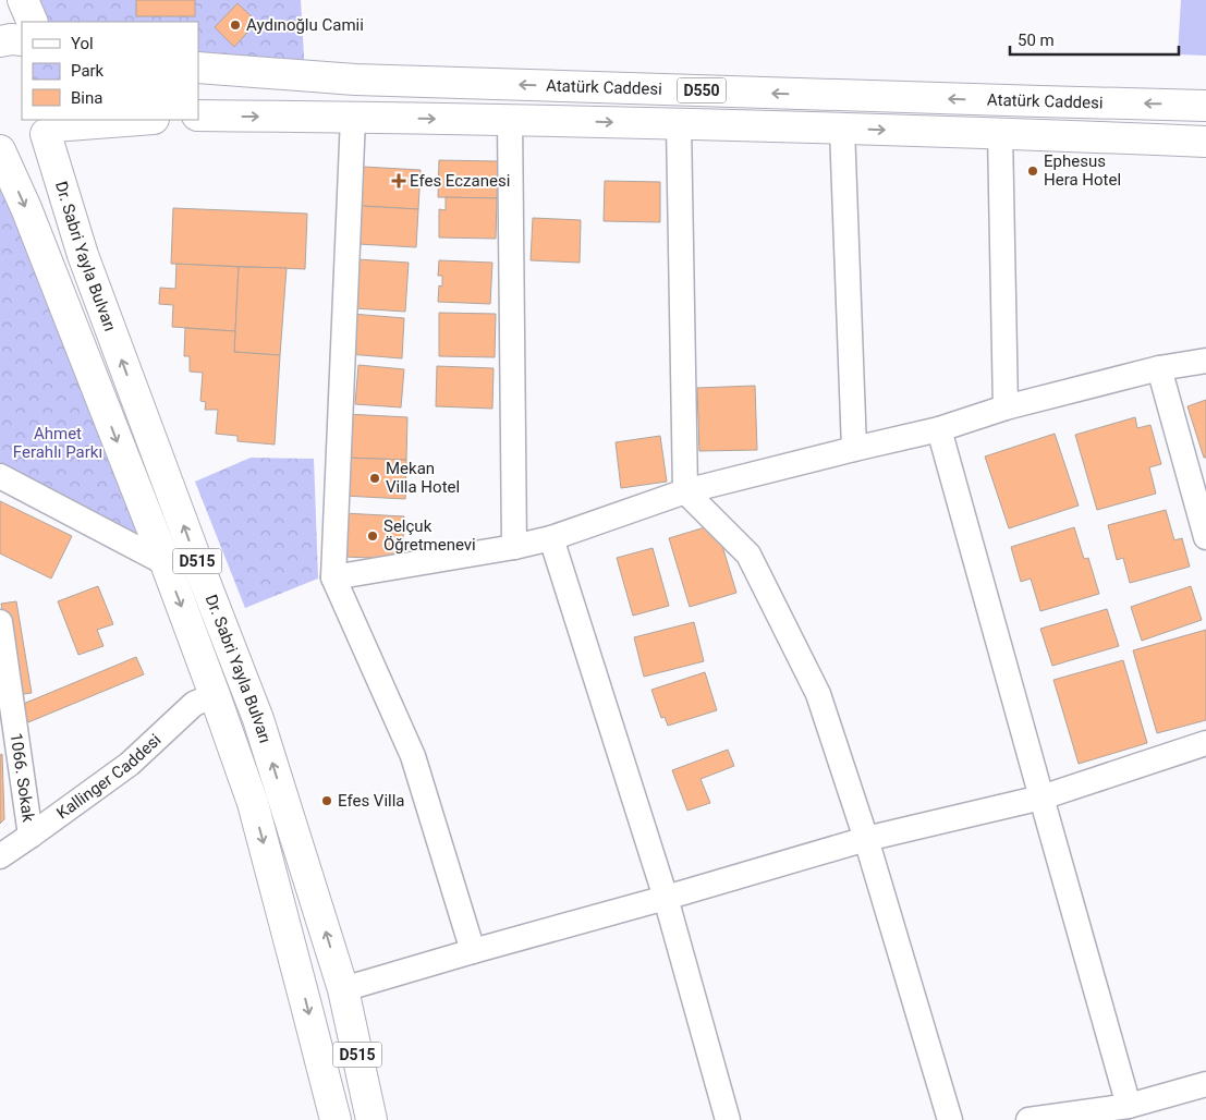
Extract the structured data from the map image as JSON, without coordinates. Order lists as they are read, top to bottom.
{
  "streets": {
    "highway": [
      "Atatürk Caddesi",
      "D550",
      "Dr. Sabri Yayla Bulvarı",
      "D515"
    ],
    "street": ["Kallinger Caddesi", "1066. Sokak"]
  },
  "crossings": [
    ["Dr. Sabri Yayla Bulvarı", "Kallinger Caddesi"],
    ["Kallinger Caddesi", "1066. Sokak"]
  ],
  "parks": ["Ahmet Ferahlı Parkı"],
  "places": {
    "other": [
      "Aydınoğlu Camii",
      "Ephesus Hera Hotel",
      "Mekan Villa Hotel",
      "Selçuk Öğretmenevi",
      "Efes Villa"
    ],
    "health": ["Efes Eczanesi"]
  },
  "legend": ["Yol", "Park", "Bina"],
  "scale_bar": "50 m"
}
